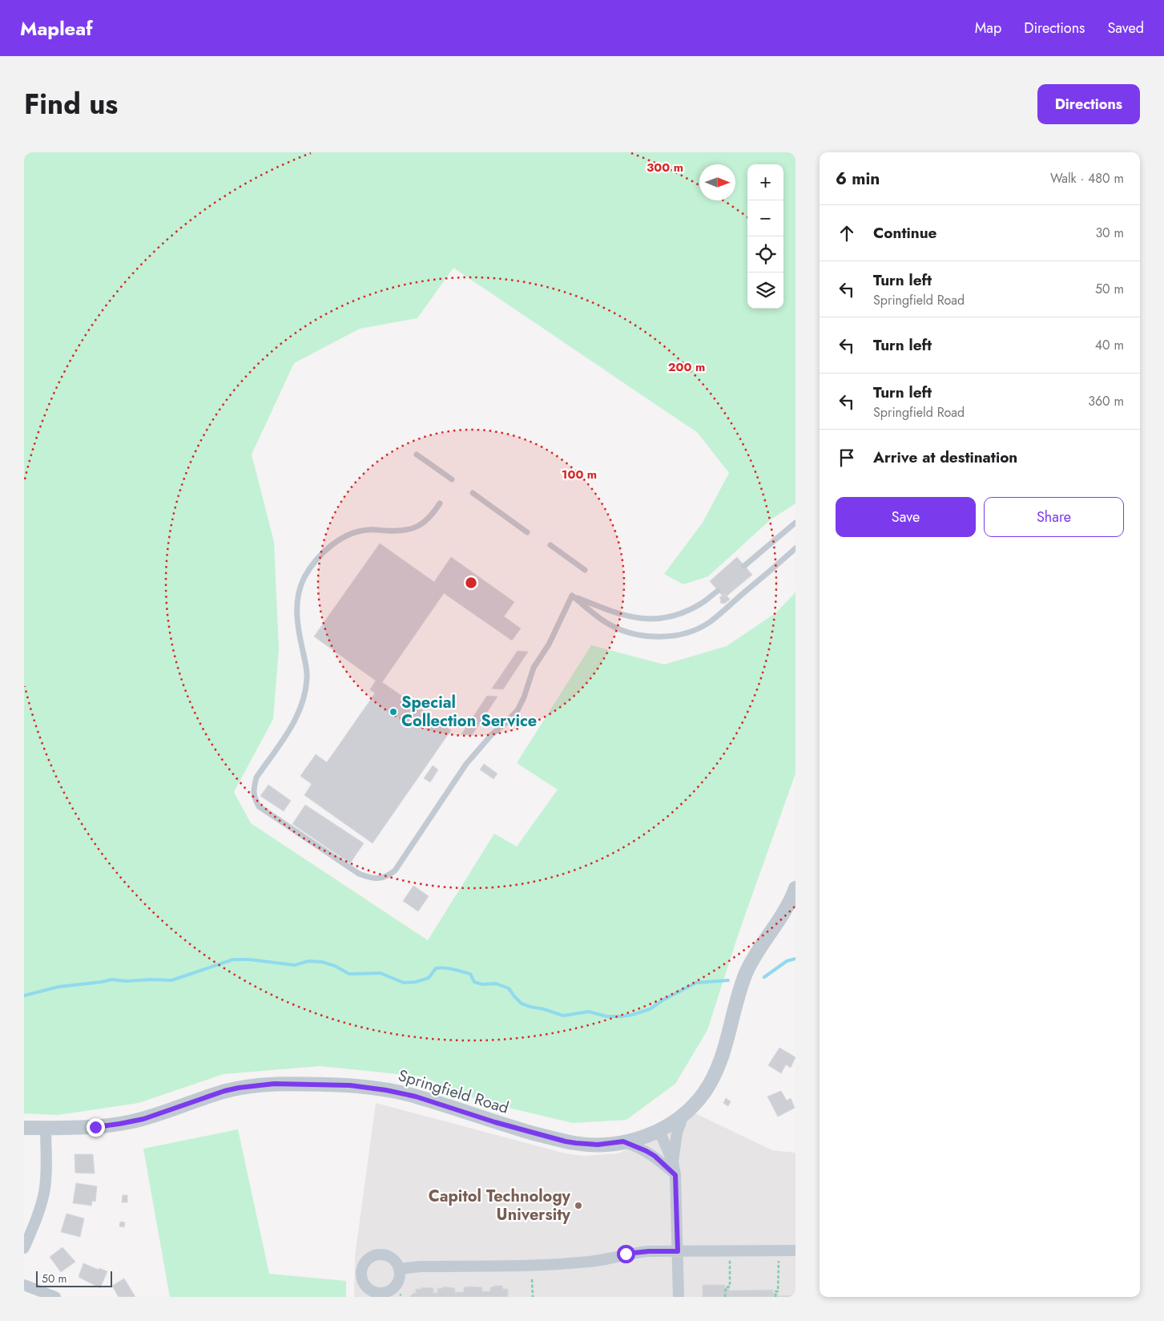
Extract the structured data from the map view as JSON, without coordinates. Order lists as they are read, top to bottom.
{
  "streets": {
    "street": ["Springfield Road"]
  },
  "places": ["Special Collection Service", "Capitol Technology University"],
  "scale_bar": "50 m",
  "north": "right",
  "page": {
    "header": "Mapleaf",
    "nav": ["Map", "Directions", "Saved"],
    "title": "Find us",
    "buttons": [
      "Directions",
      ["Save", "Share"]
    ],
    "heading": ["6 min", "Walk · 480 m"],
    "map_buttons": ["+", "−"],
    "list": [
      ["Continue", "30 m"],
      ["Turn left", "Springfield Road", "50 m"],
      ["Turn left", "40 m"],
      ["Turn left", "Springfield Road", "360 m"],
      "Arrive at destination"
    ],
    "scale": "50 m"
  },
  "rings": ["300 m", "200 m", "100 m"]
}
